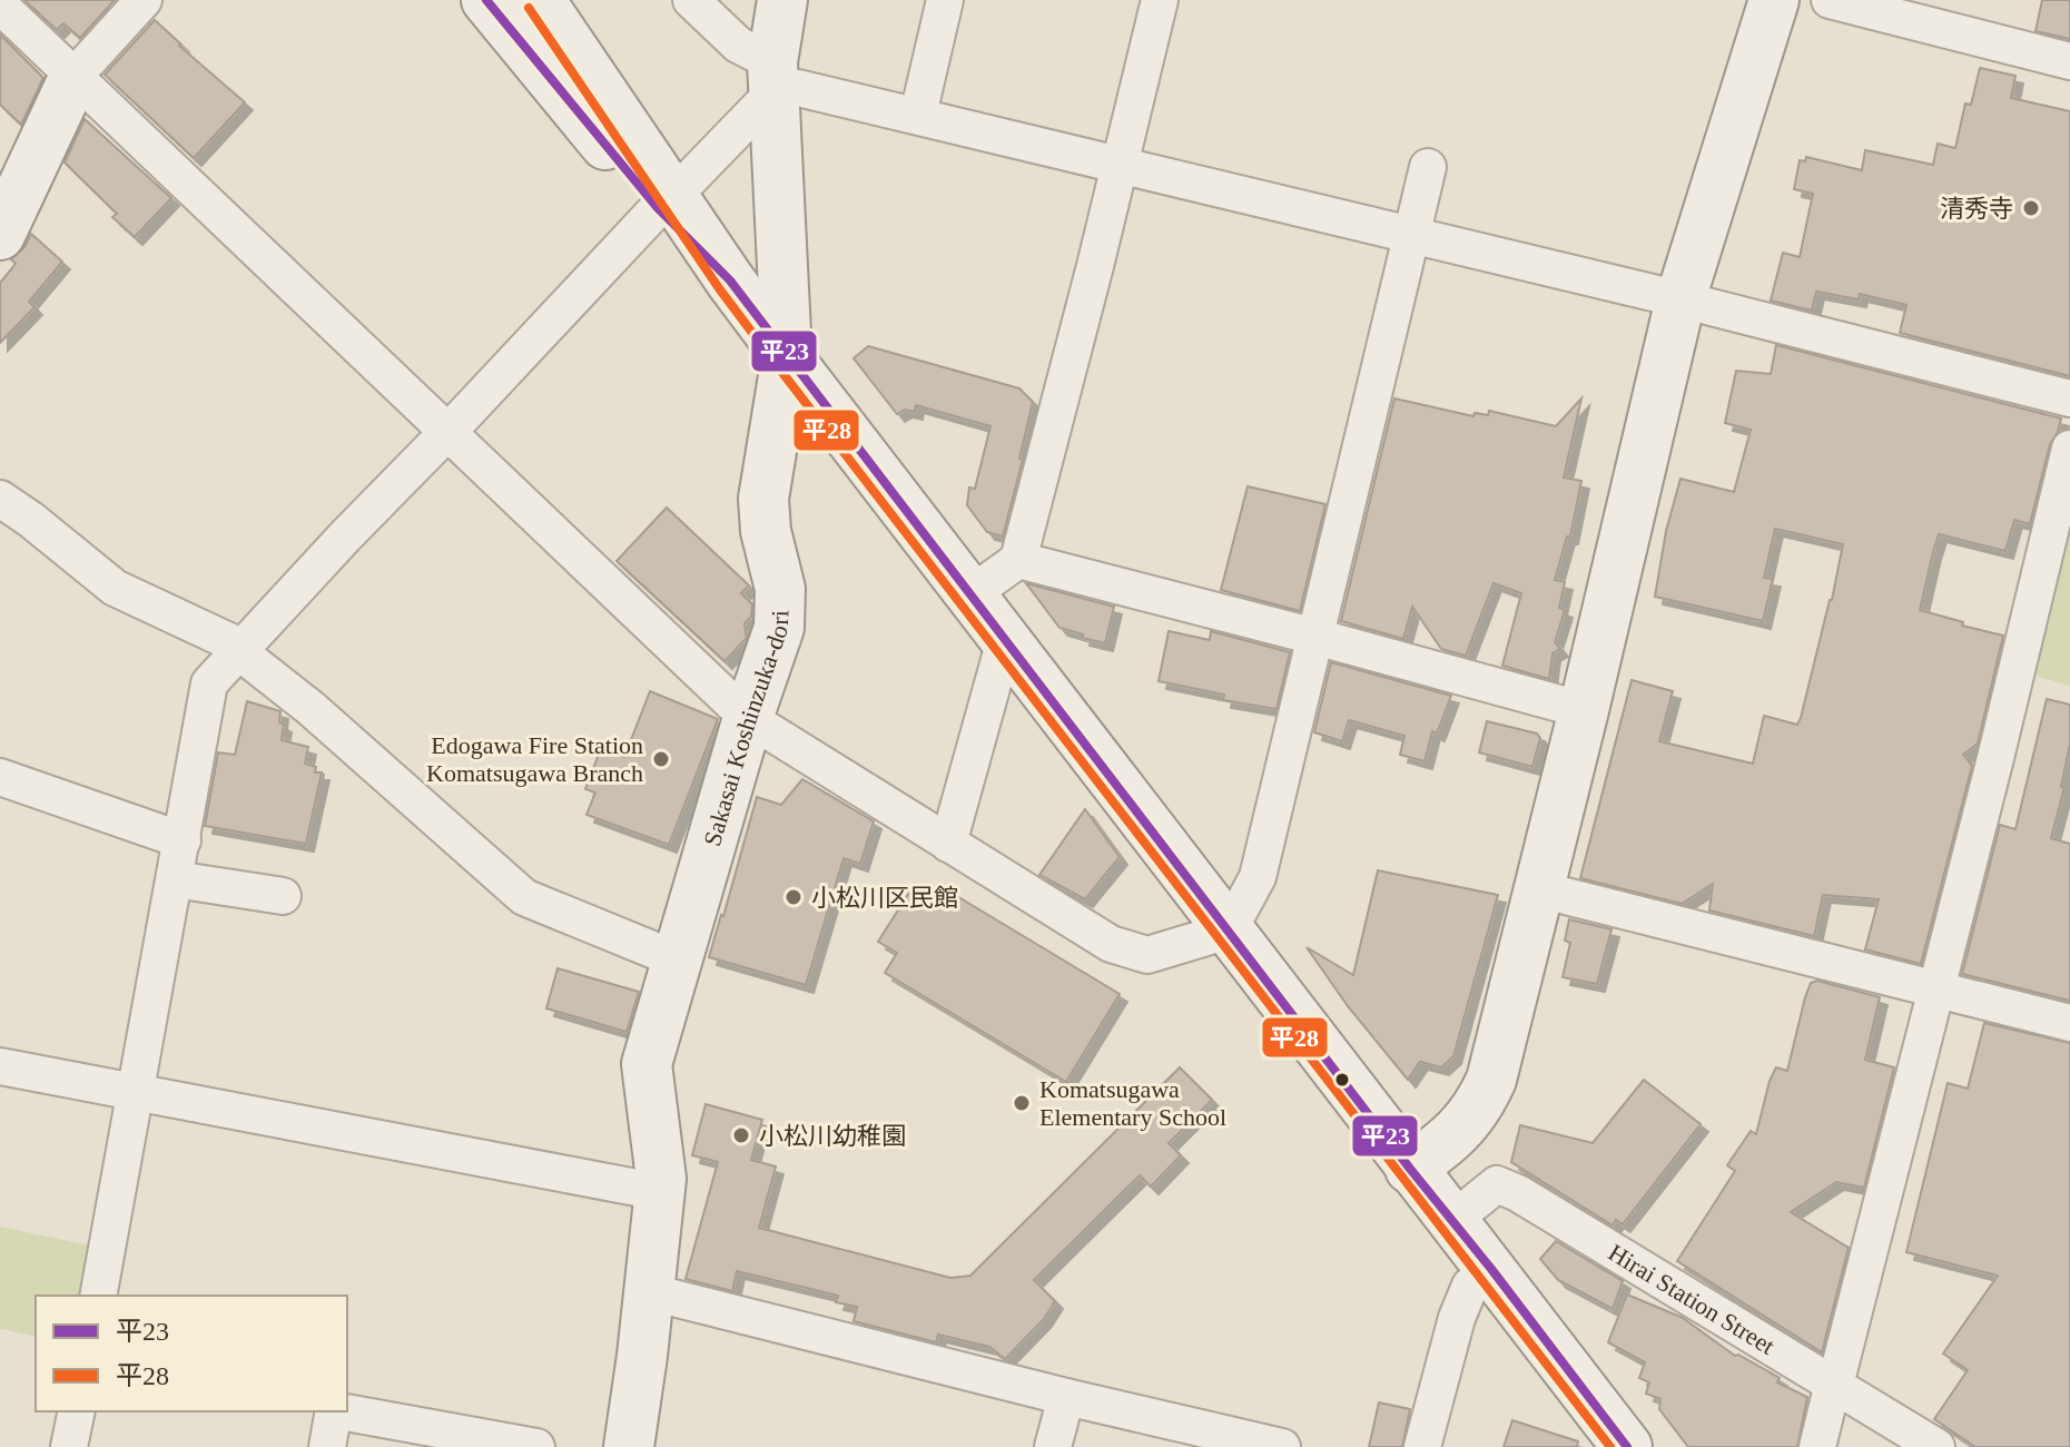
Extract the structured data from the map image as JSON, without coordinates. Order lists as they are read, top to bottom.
{
  "streets": {
    "main road": ["Sakasai Koshinzuka-dori"],
    "street": ["Hirai Station Street"]
  },
  "places": [
    "清秀寺",
    "Edogawa Fire Station Komatsugawa Branch",
    "小松川区民館",
    "Komatsugawa Elementary School",
    "小松川幼稚園"
  ],
  "lines": ["transit line 平23", "transit line 平28"],
  "legend": ["平23", "平28"]
}
